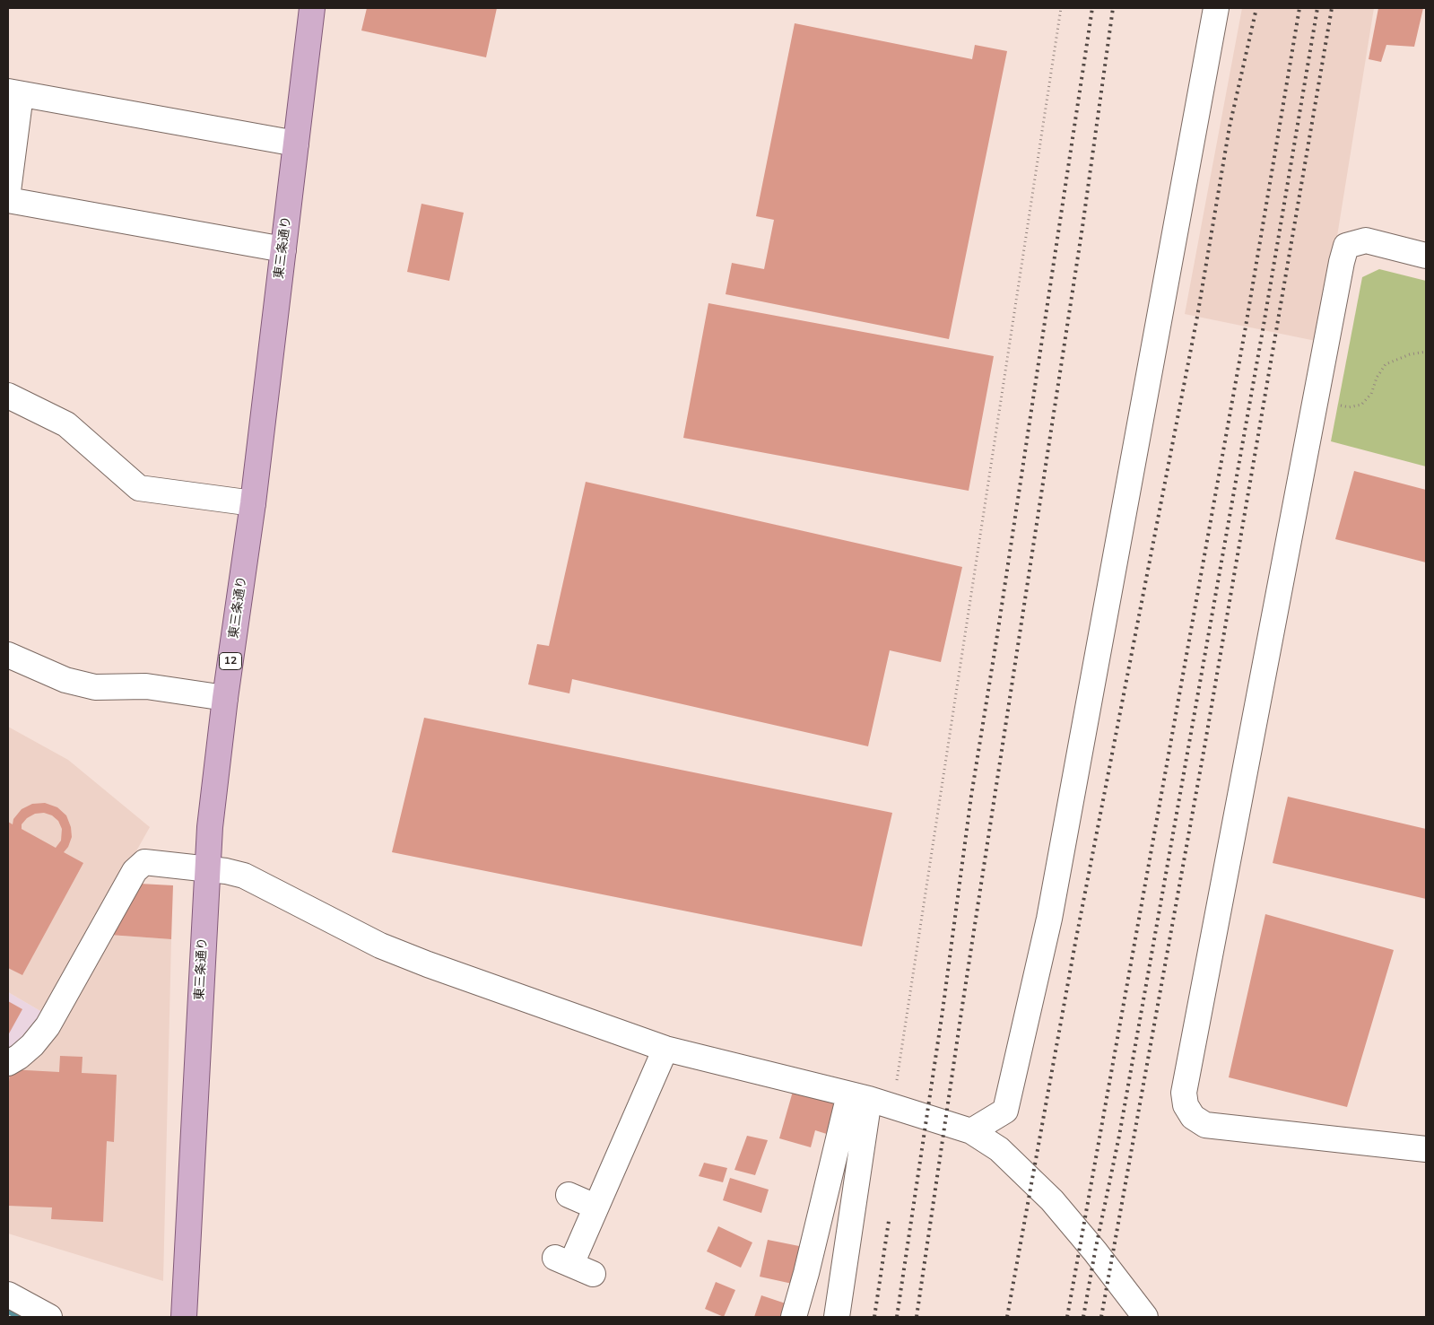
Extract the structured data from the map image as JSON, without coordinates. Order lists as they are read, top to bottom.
{
  "streets": {
    "main road": ["東三条通り", "12"]
  }
}
